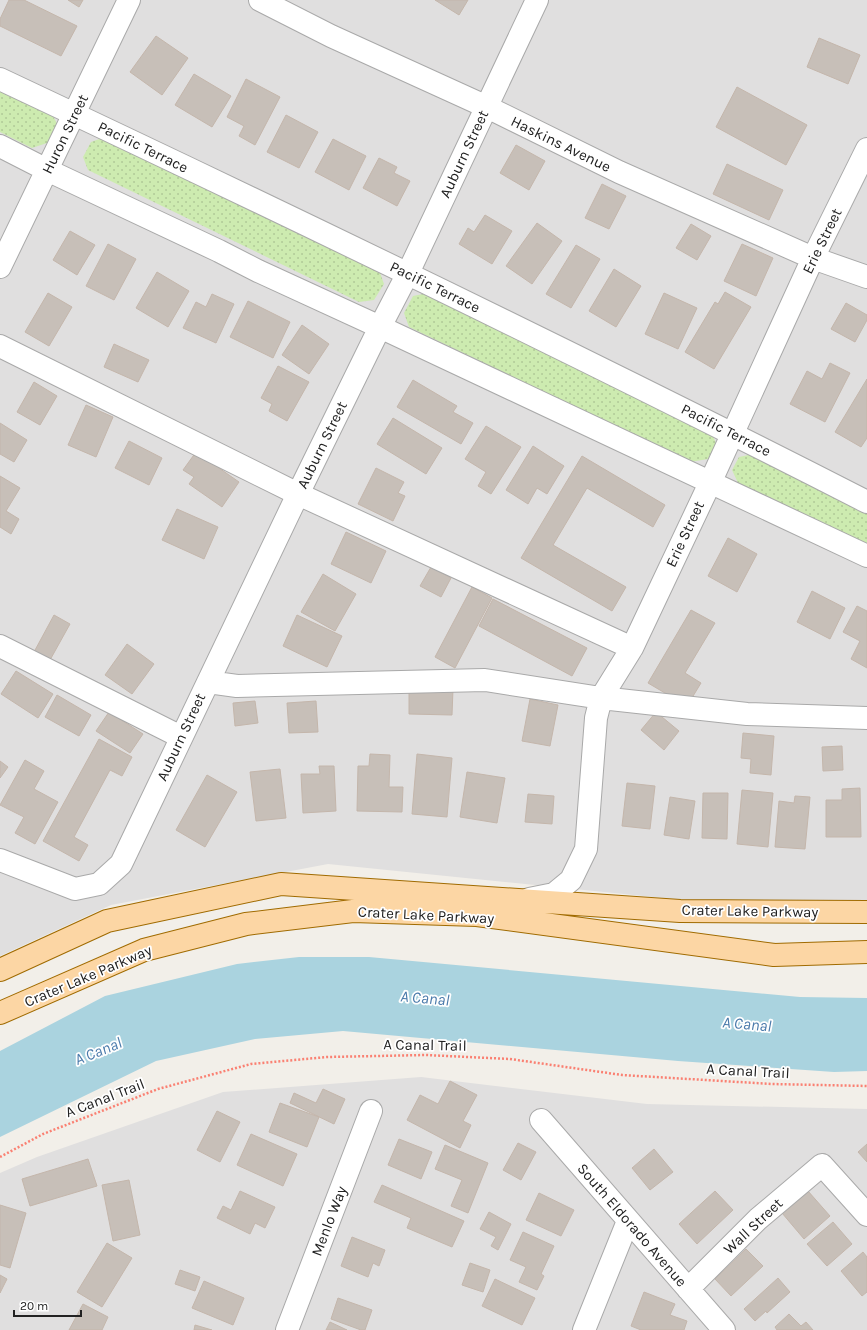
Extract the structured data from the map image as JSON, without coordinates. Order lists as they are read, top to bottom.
{
  "streets": {
    "main road": ["Crater Lake Parkway"],
    "street": [
      "Huron Street",
      "Haskins Avenue",
      "Pacific Terrace",
      "Auburn Street",
      "Erie Street",
      "Menlo Way",
      "South Eldorado Avenue",
      "Wall Street"
    ],
    "path": ["A Canal Trail"]
  },
  "crossings": [
    ["Huron Street", "Pacific Terrace"],
    ["Haskins Avenue", "Auburn Street"],
    ["Haskins Avenue", "Erie Street"],
    ["Pacific Terrace", "Auburn Street"],
    ["Pacific Terrace", "Erie Street"],
    ["Erie Street", "Crater Lake Parkway"],
    ["South Eldorado Avenue", "Wall Street"]
  ],
  "water": ["A Canal"],
  "scale_bar": "20 m"
}
